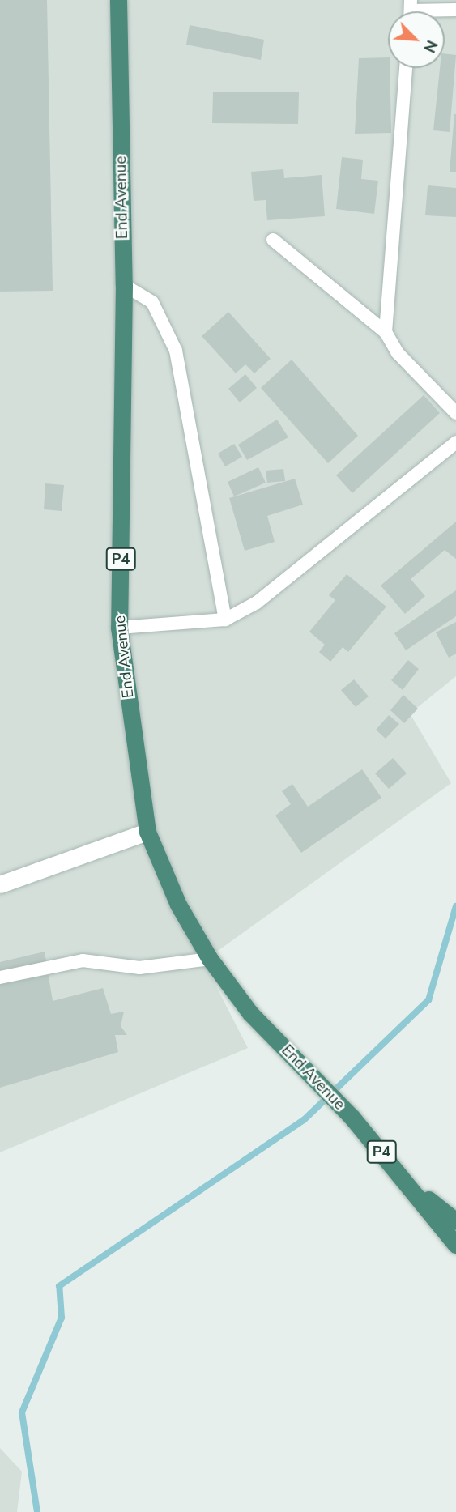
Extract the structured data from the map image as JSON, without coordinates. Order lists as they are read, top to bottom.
{
  "streets": {
    "highway": ["End Avenue", "P4"]
  },
  "north": "bottom right"
}
